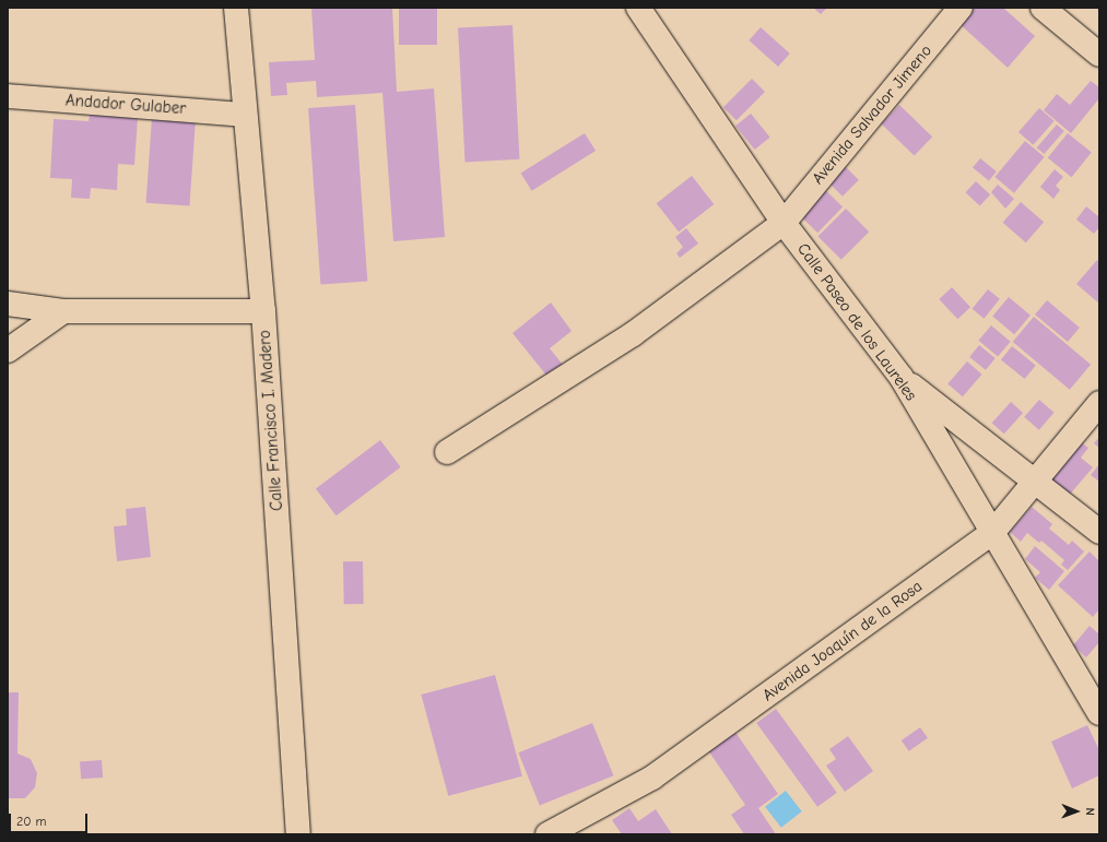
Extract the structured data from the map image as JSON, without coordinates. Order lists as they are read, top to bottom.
{
  "streets": {
    "street": [
      "Andador Gulaber",
      "Avenida Salvador Jimeno",
      "Calle Paseo de los Laureles",
      "Calle Francisco I. Madero",
      "Avenida Joaquín de la Rosa"
    ]
  },
  "crossings": [
    ["Andador Gulaber", "Calle Francisco I. Madero"],
    ["Avenida Salvador Jimeno", "Calle Paseo de los Laureles"],
    ["Calle Paseo de los Laureles", "Avenida Joaquín de la Rosa"]
  ],
  "scale_bar": "20 m",
  "north": "right"
}
